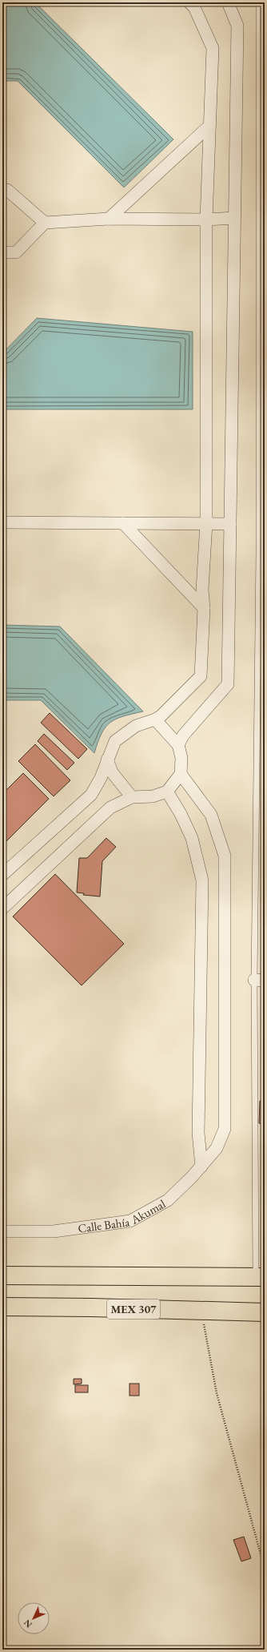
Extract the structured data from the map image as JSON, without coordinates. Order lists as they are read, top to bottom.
{
  "streets": {
    "highway": ["MEX 307"],
    "street": ["Calle Bahía Akumal"]
  },
  "north": "bottom left"
}
